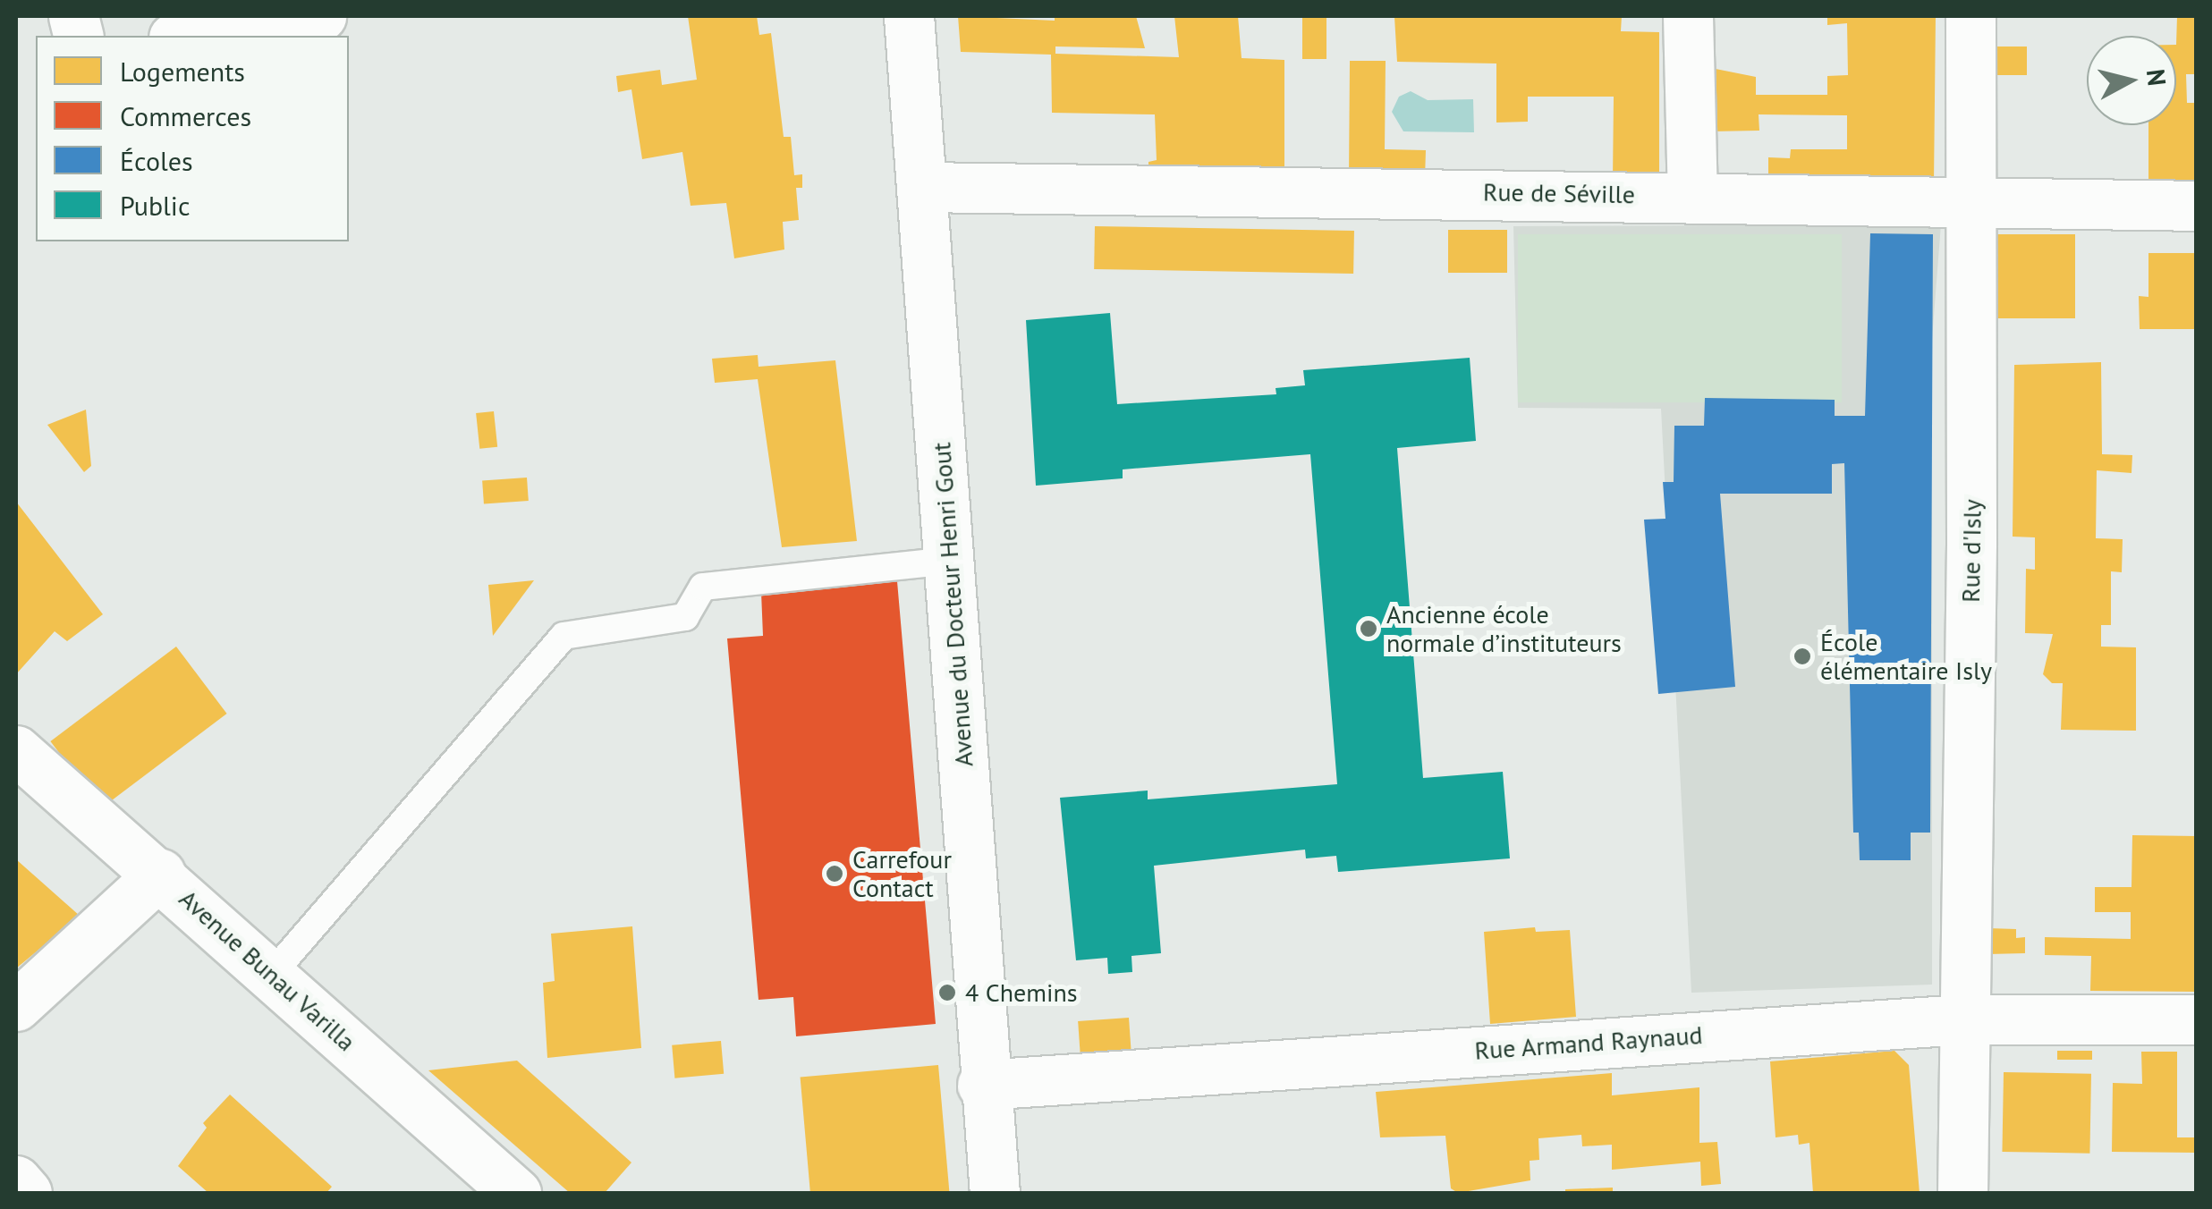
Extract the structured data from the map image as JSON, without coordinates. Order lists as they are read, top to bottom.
{
  "streets": {
    "street": [
      "Rue de Séville",
      "Rue d'Isly",
      "Avenue du Docteur Henri Gout",
      "Avenue Bunau Varilla",
      "Rue Armand Raynaud"
    ]
  },
  "crossings": [
    ["Rue de Séville", "Rue d'Isly"],
    ["Rue de Séville", "Avenue du Docteur Henri Gout"],
    ["Rue d'Isly", "Rue Armand Raynaud"],
    ["Avenue du Docteur Henri Gout", "Rue Armand Raynaud"]
  ],
  "places": [
    "Ancienne école normale d’instituteurs",
    "École élémentaire Isly",
    "Carrefour Contact",
    "4 Chemins"
  ],
  "legend": [
    "Logements",
    "Commerces",
    "Écoles",
    "Public"
  ],
  "north": "right"
}
